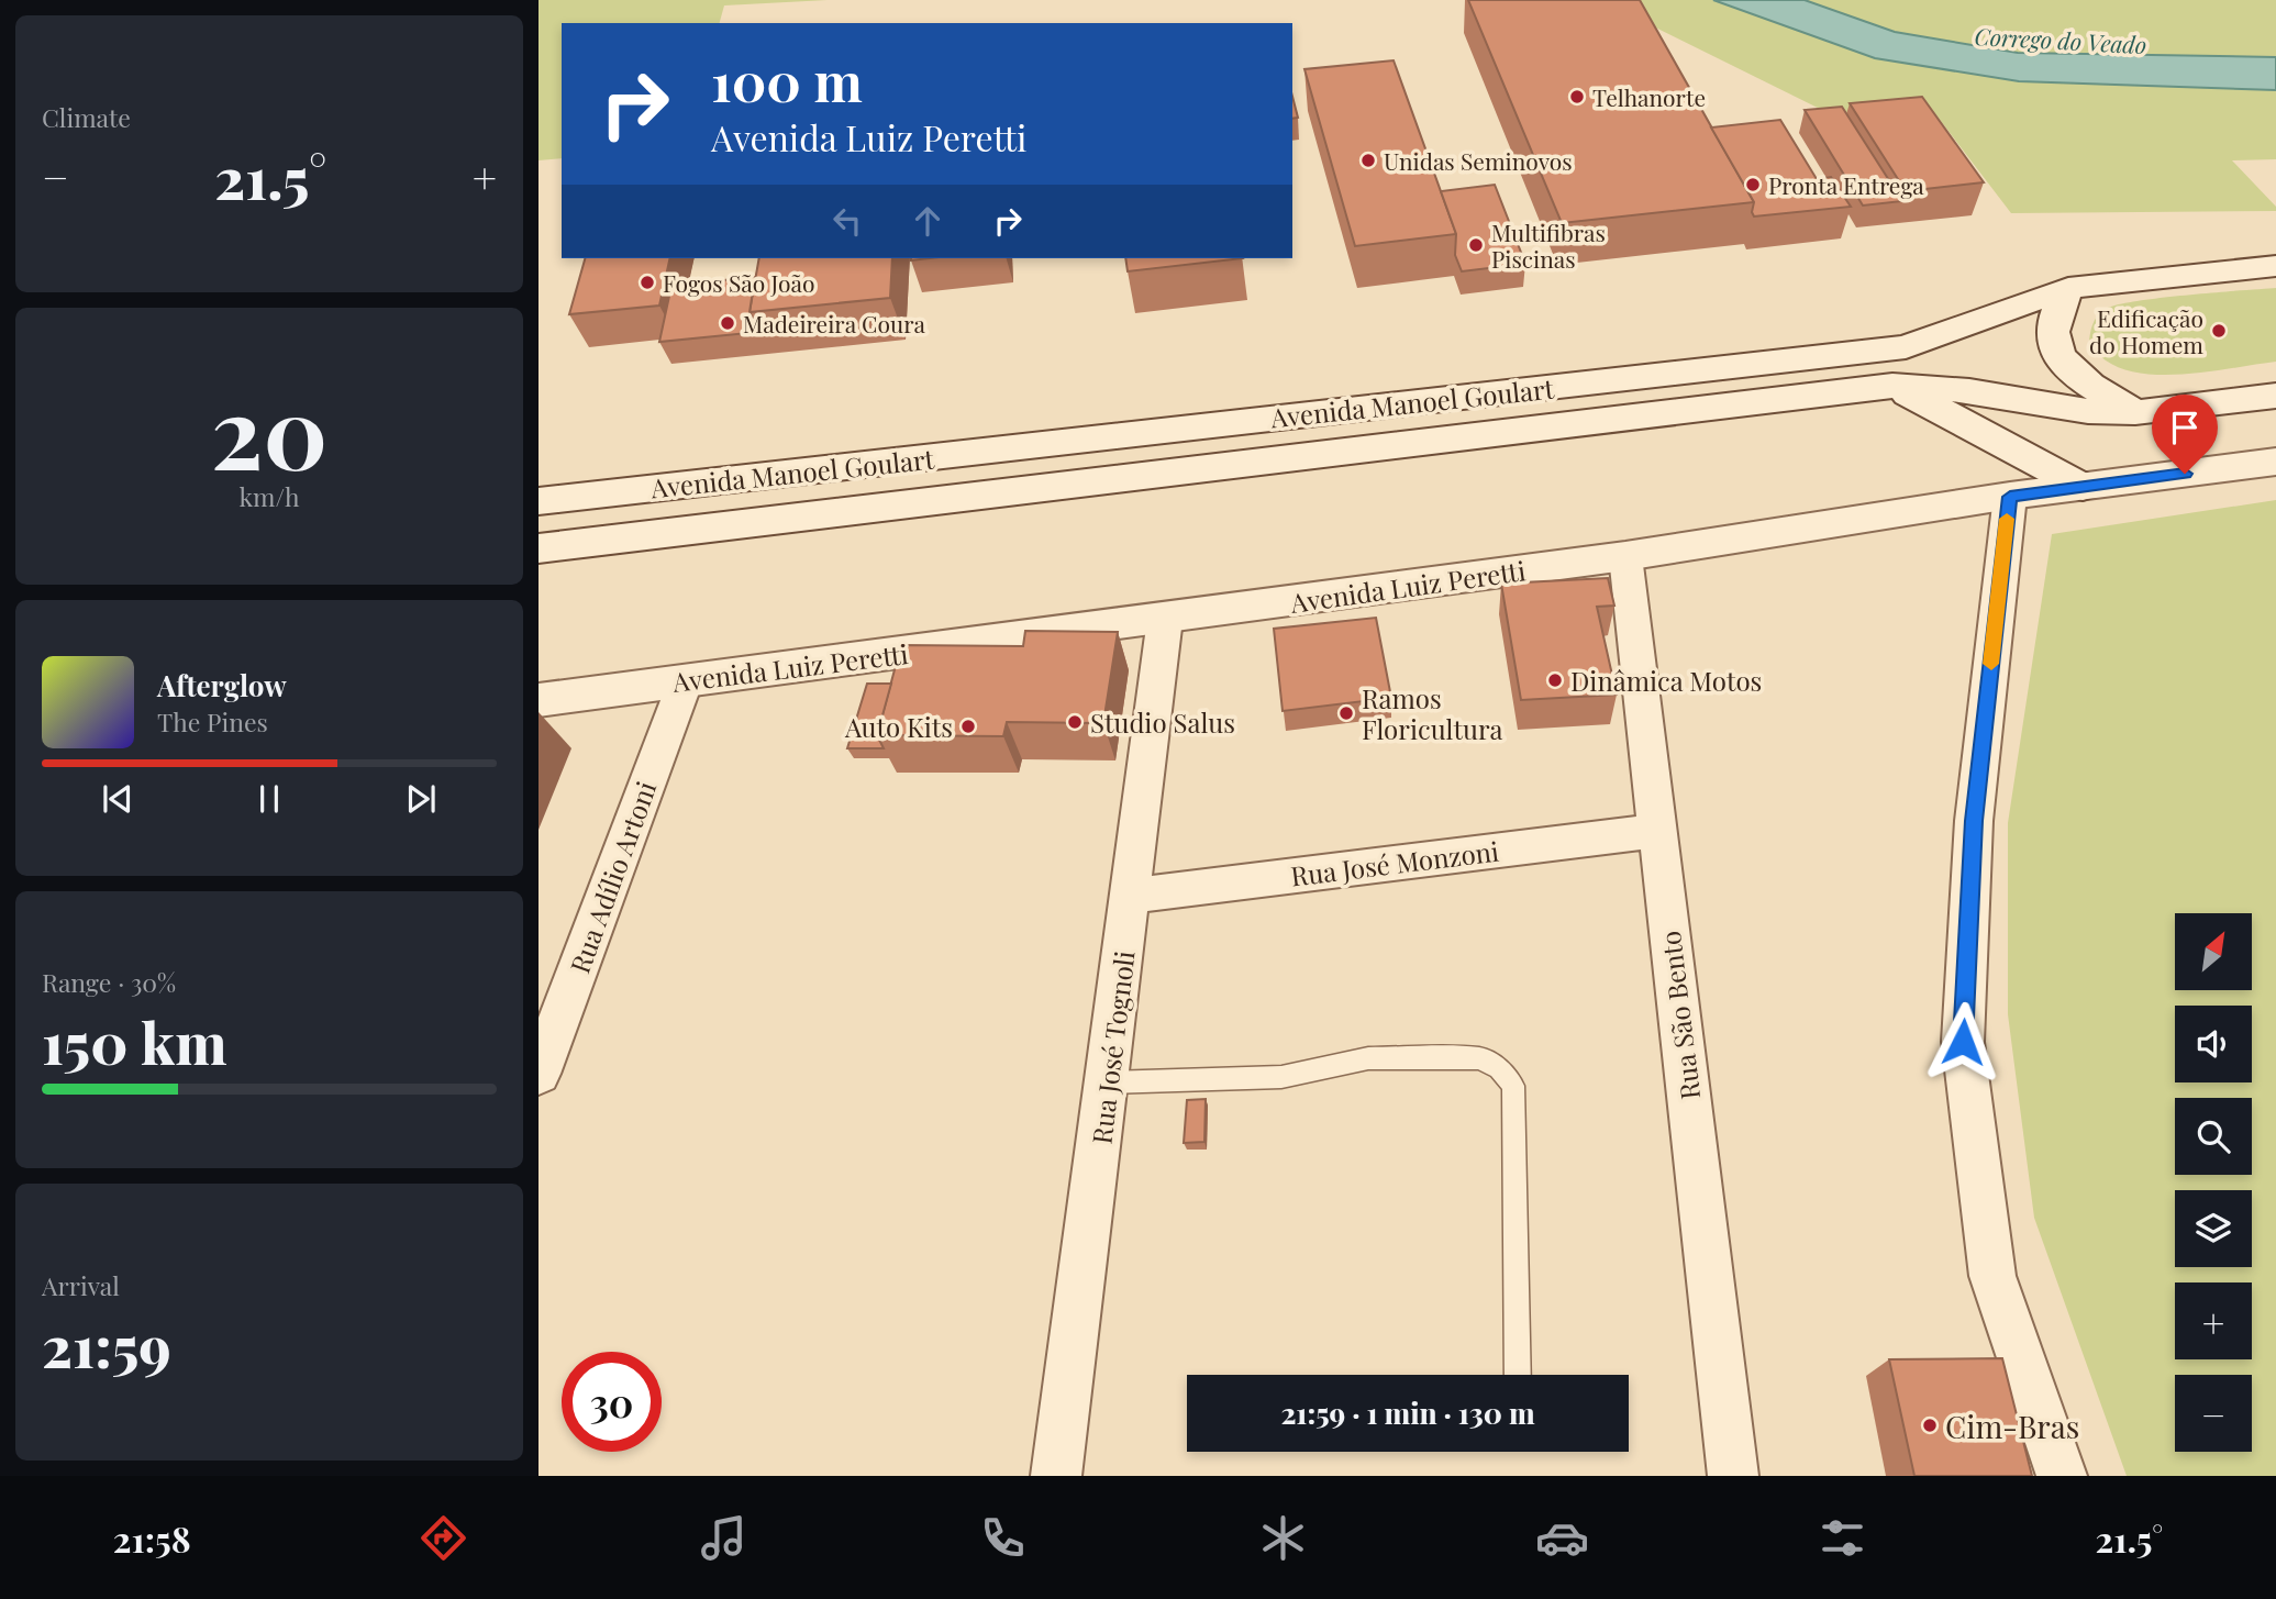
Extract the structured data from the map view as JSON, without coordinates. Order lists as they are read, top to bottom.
{
  "streets": {
    "main road": ["Avenida Manoel Goulart", "Avenida Luiz Peretti"],
    "street": [
      "Rua José Monzoni",
      "Rua Adílio Artoni",
      "Rua São Bento",
      "Rua José Tognoli"
    ]
  },
  "crossings": [
    ["Avenida Luiz Peretti", "Rua Adílio Artoni"],
    ["Avenida Luiz Peretti", "Rua São Bento"],
    ["Avenida Luiz Peretti", "Rua José Tognoli"],
    ["Rua José Monzoni", "Rua São Bento"],
    ["Rua José Monzoni", "Rua José Tognoli"]
  ],
  "water": ["Corrego do Veado"],
  "places": [
    "Telhanorte",
    "Unidas Seminovos",
    "Pronta Entrega",
    "Multifibras Piscinas",
    "Fogos São João",
    "Madeireira Coura",
    "Edificação do Homem",
    "Dinâmica Motos",
    "Ramos Floricultura",
    "Studio Salus",
    "Auto Kits",
    "Cim-Bras"
  ],
  "north": "top right",
  "page": {
    "tile": [
      "Climate",
      ["20", "km/h"],
      ["Range · 30%", "150 km"],
      ["Arrival", "21:59"]
    ],
    "turn": ["100 m", "Avenida Luiz Peretti"],
    "heat": ["−", "21.5°", "+"],
    "song": ["Afterglow", "The Pines"],
    "map_buttons": ["+", "−"],
    "limit": "30",
    "trip": "21:59 · 1 min · 130 m",
    "tabs": ["21:58", "21.5°"]
  }
}
